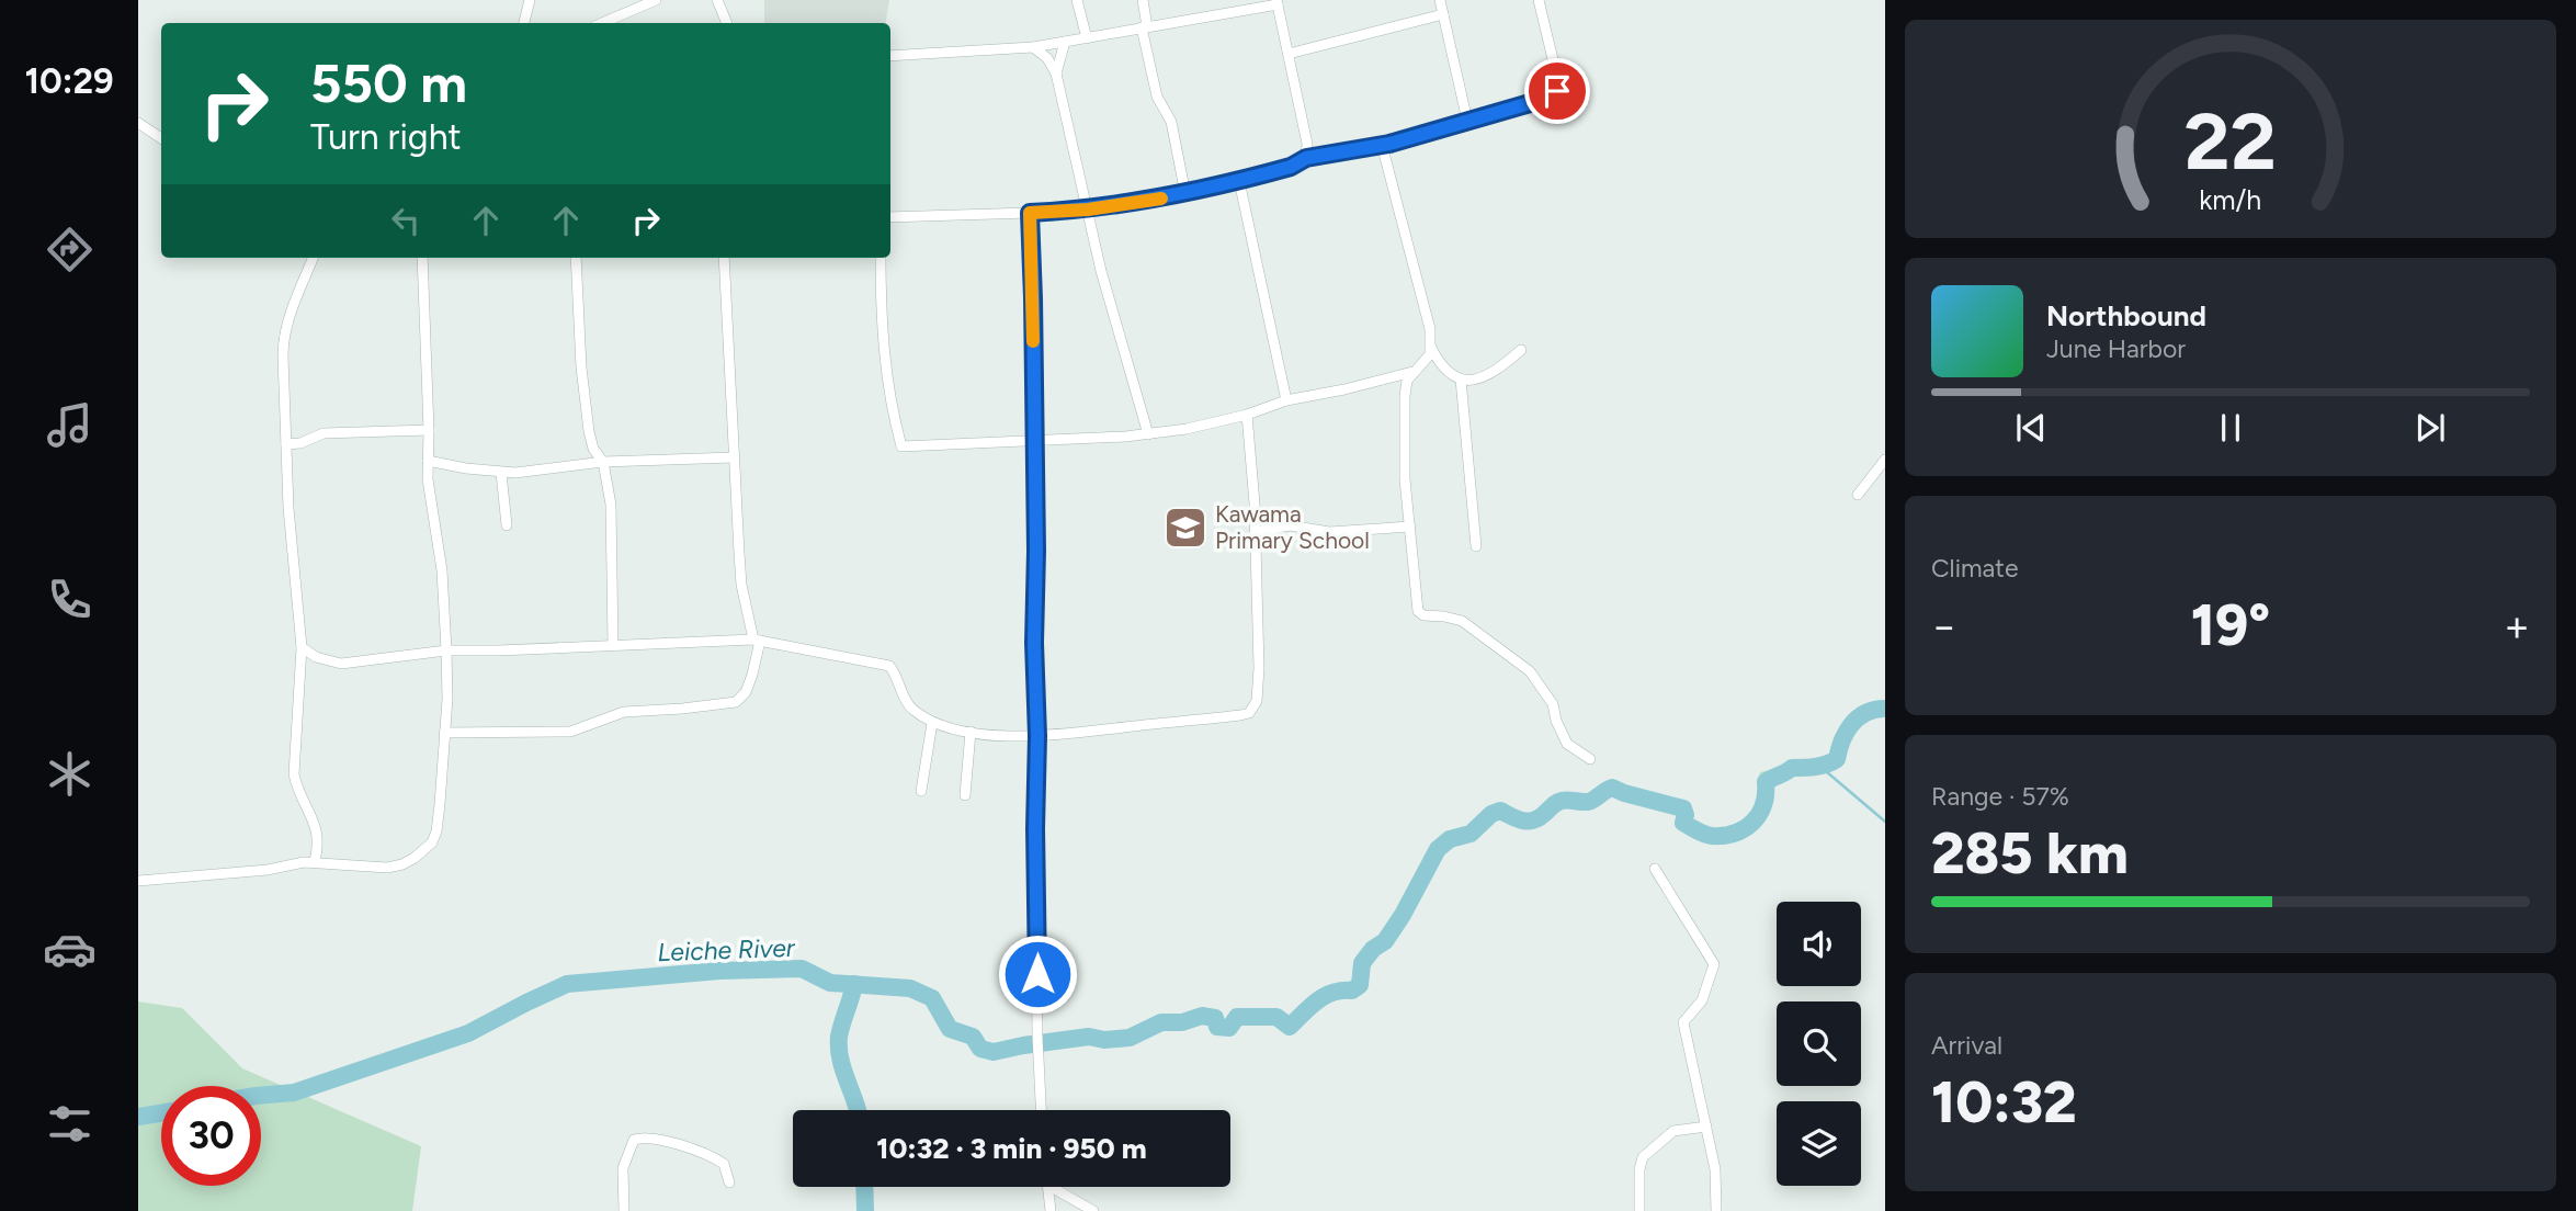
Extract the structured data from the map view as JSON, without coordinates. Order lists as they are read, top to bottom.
{
  "water": ["Leiche River"],
  "places": {
    "school or university": ["Kawama Primary School"]
  },
  "page": {
    "tabs": "10:29",
    "turn": ["550 m", "Turn right"],
    "song": ["Northbound", "June Harbor"],
    "tile": [
      "Climate",
      ["Range · 57%", "285 km"],
      ["Arrival", "10:32"]
    ],
    "heat": ["−", "19°", "+"],
    "limit": "30",
    "trip": "10:32 · 3 min · 950 m",
    "gauge": ["22", "km/h"]
  }
}
